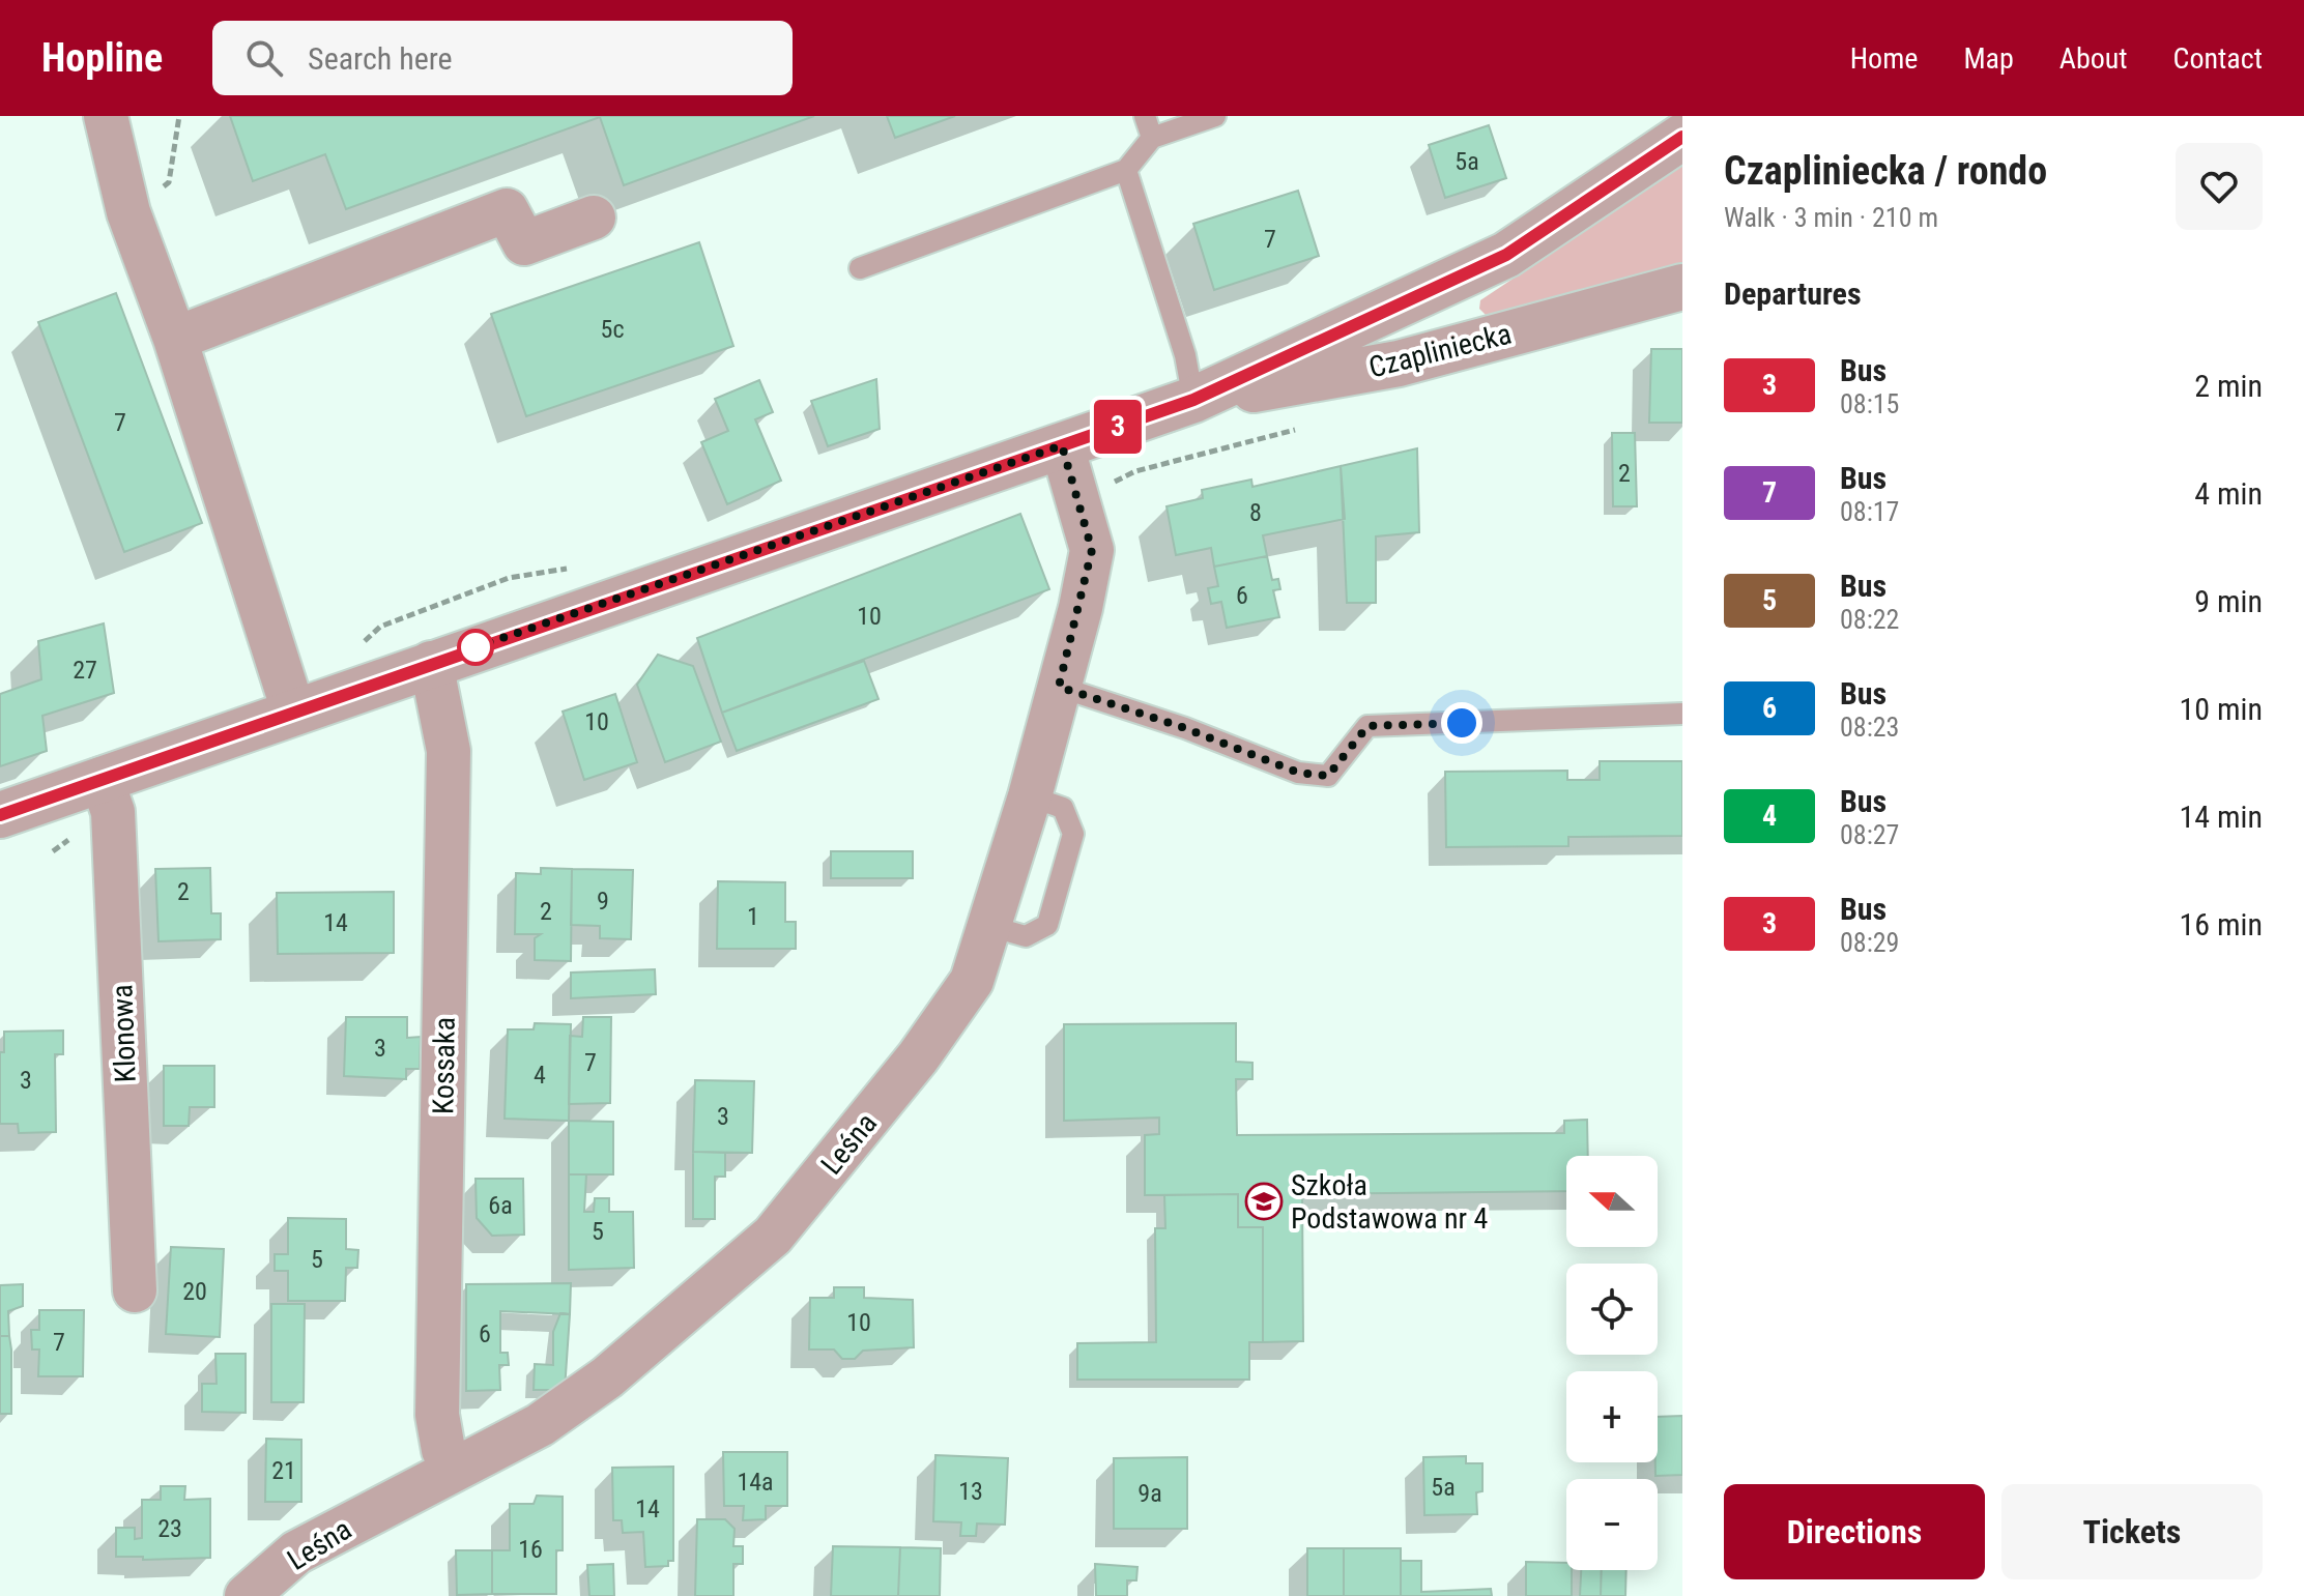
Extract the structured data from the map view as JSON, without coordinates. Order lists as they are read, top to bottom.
{
  "streets": {
    "street": [
      "Czapliniecka",
      "Klonowa",
      "Kossaka",
      "Leśna"
    ]
  },
  "crossings": [
    ["Czapliniecka", "Klonowa"],
    ["Czapliniecka", "Kossaka"],
    ["Czapliniecka", "Leśna"],
    ["Kossaka", "Leśna"]
  ],
  "places": {
    "school or university": ["Szkoła Podstawowa nr 4"]
  },
  "lines": ["bus line 3"],
  "house_numbers": [
    "5a",
    "7",
    "5c",
    "7",
    "2",
    "8",
    "6",
    "10",
    "27",
    "10",
    "2",
    "9",
    "2",
    "1",
    "14",
    "3",
    "7",
    "4",
    "3",
    "3",
    "6a",
    "5",
    "5",
    "20",
    "10",
    "6",
    "7",
    "21",
    "14a",
    "5a",
    "13",
    "9a",
    "14",
    "23",
    "16"
  ],
  "north": "left",
  "page": {
    "header": "Hopline",
    "search": "Search here",
    "nav": [
      "Home",
      "Map",
      "About",
      "Contact"
    ],
    "on_map": "3",
    "heading": [
      ["Czapliniecka / rondo", "Walk · 3 min · 210 m"],
      "Departures"
    ],
    "list": [
      {
        "mark": "3",
        "name": "Bus",
        "note": "08:15",
        "value": "2 min"
      },
      {
        "mark": "7",
        "name": "Bus",
        "note": "08:17",
        "value": "4 min"
      },
      {
        "mark": "5",
        "name": "Bus",
        "note": "08:22",
        "value": "9 min"
      },
      {
        "mark": "6",
        "name": "Bus",
        "note": "08:23",
        "value": "10 min"
      },
      {
        "mark": "4",
        "name": "Bus",
        "note": "08:27",
        "value": "14 min"
      },
      {
        "mark": "3",
        "name": "Bus",
        "note": "08:29",
        "value": "16 min"
      }
    ],
    "map_buttons": ["+", "−"],
    "buttons": ["Directions", "Tickets"]
  }
}
